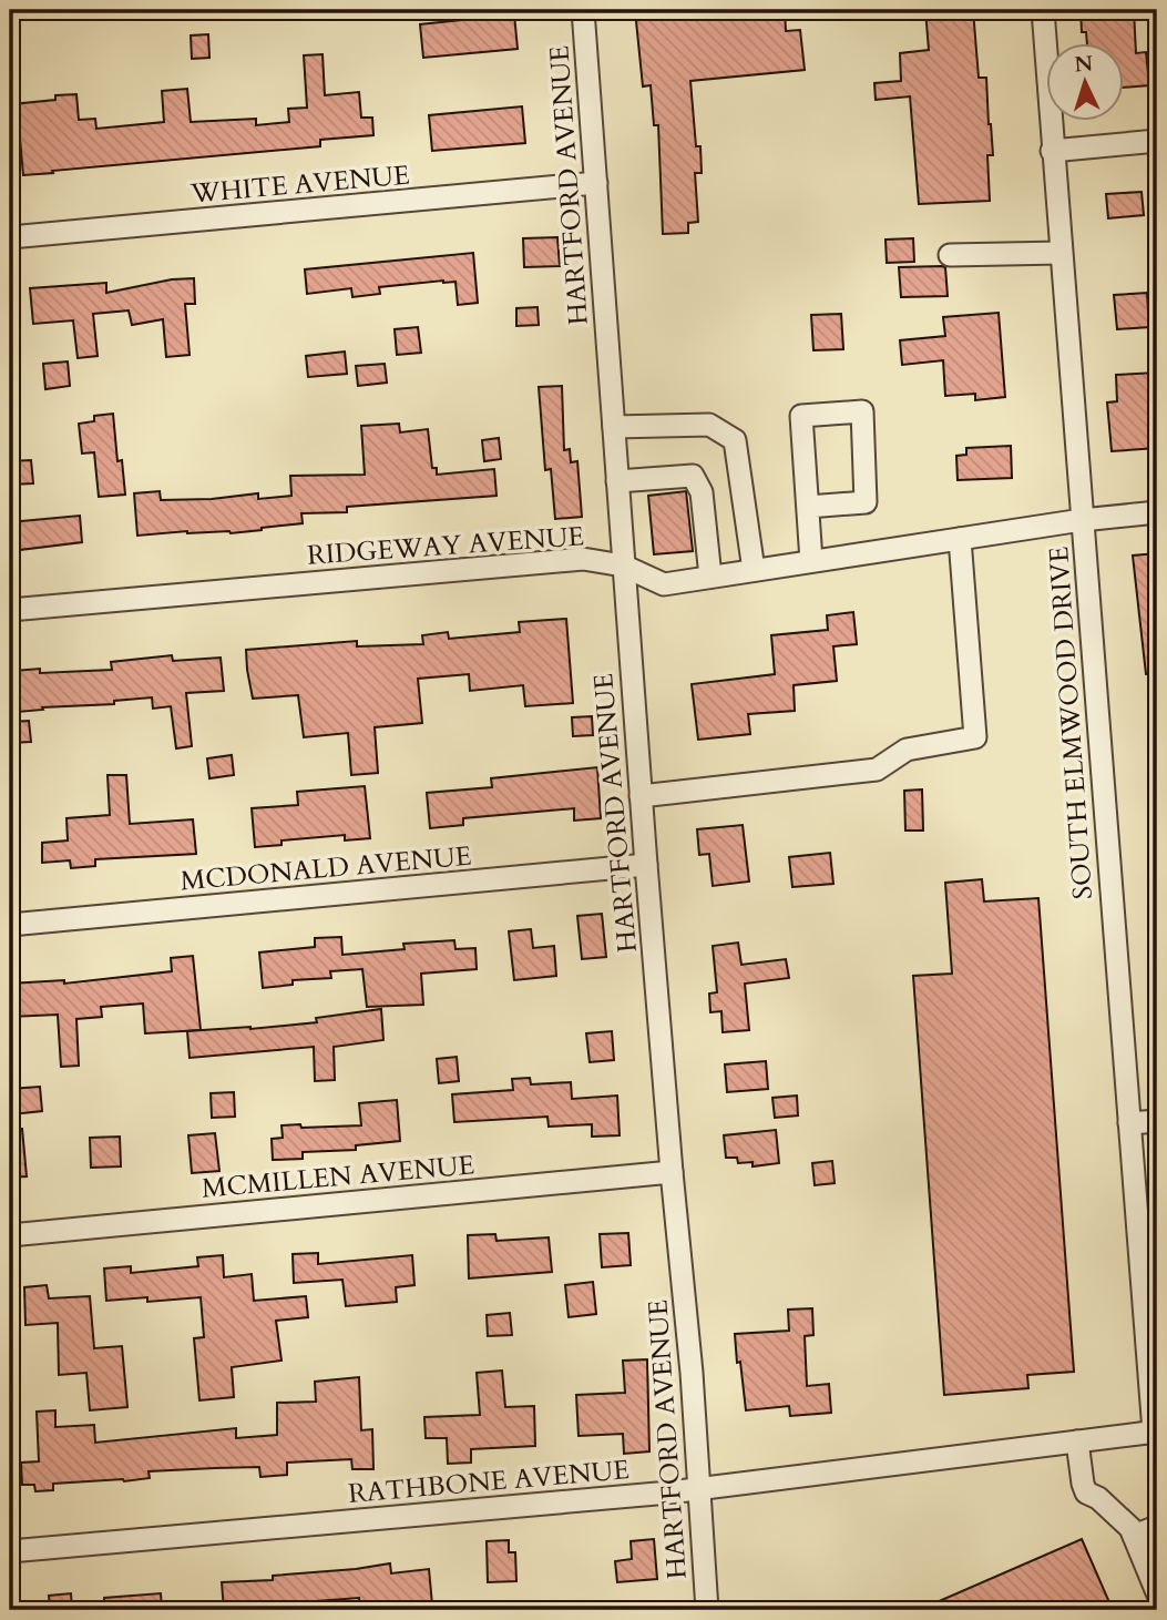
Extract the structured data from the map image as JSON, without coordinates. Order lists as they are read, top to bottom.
{
  "streets": {
    "street": [
      "WHITE AVENUE",
      "HARTFORD AVENUE",
      "RIDGEWAY AVENUE",
      "SOUTH ELMWOOD DRIVE",
      "MCDONALD AVENUE",
      "MCMILLEN AVENUE",
      "RATHBONE AVENUE"
    ]
  },
  "crossings": [
    ["WHITE AVENUE", "HARTFORD AVENUE"],
    ["HARTFORD AVENUE", "RIDGEWAY AVENUE"],
    ["HARTFORD AVENUE", "MCDONALD AVENUE"],
    ["HARTFORD AVENUE", "MCMILLEN AVENUE"],
    ["HARTFORD AVENUE", "RATHBONE AVENUE"],
    ["RIDGEWAY AVENUE", "SOUTH ELMWOOD DRIVE"],
    ["SOUTH ELMWOOD DRIVE", "RATHBONE AVENUE"]
  ],
  "north": "top"
}
